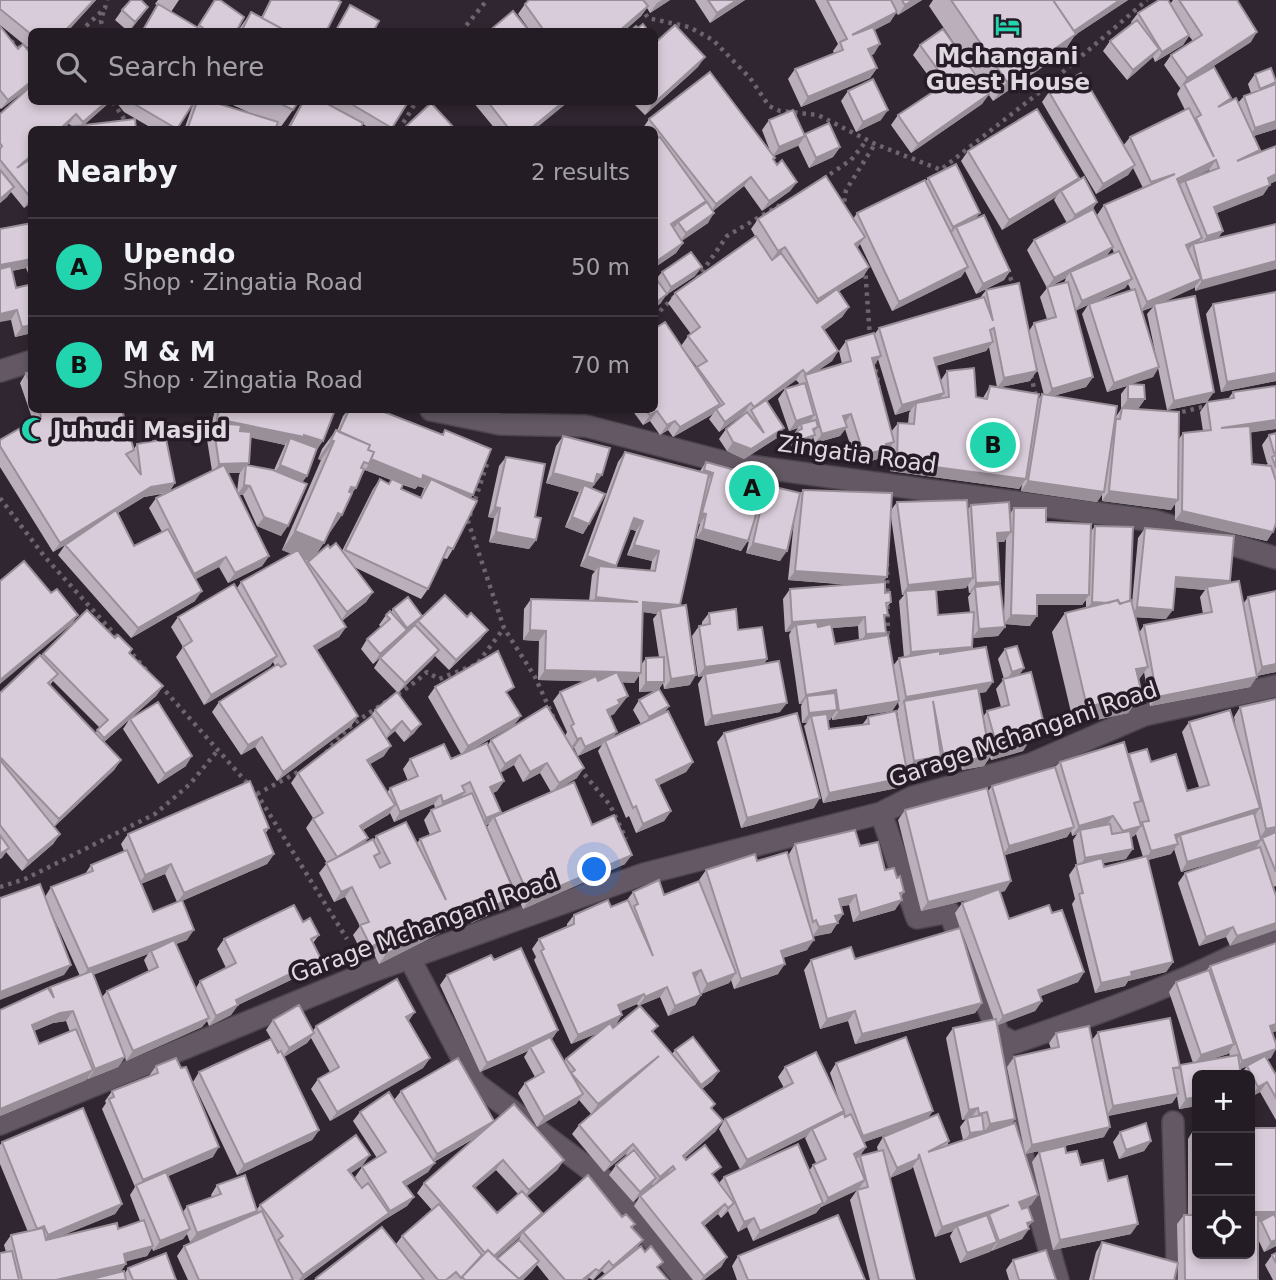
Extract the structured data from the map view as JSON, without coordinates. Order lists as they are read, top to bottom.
{
  "streets": {
    "street": ["Zingatia Road", "Garage Mchangani Road"]
  },
  "places": {
    "hotel": ["Mchangani Guest House"],
    "mosque": ["Juhudi Masjid"]
  },
  "page": {
    "search": "Search here",
    "heading": ["Nearby", "2 results"],
    "list": [
      {
        "mark": "A",
        "name": "Upendo",
        "note": "Shop · Zingatia Road",
        "value": "50 m"
      },
      {
        "mark": "B",
        "name": "M & M",
        "note": "Shop · Zingatia Road",
        "value": "70 m"
      }
    ],
    "pins": ["B", "A"],
    "map_buttons": ["+", "−"]
  }
}
